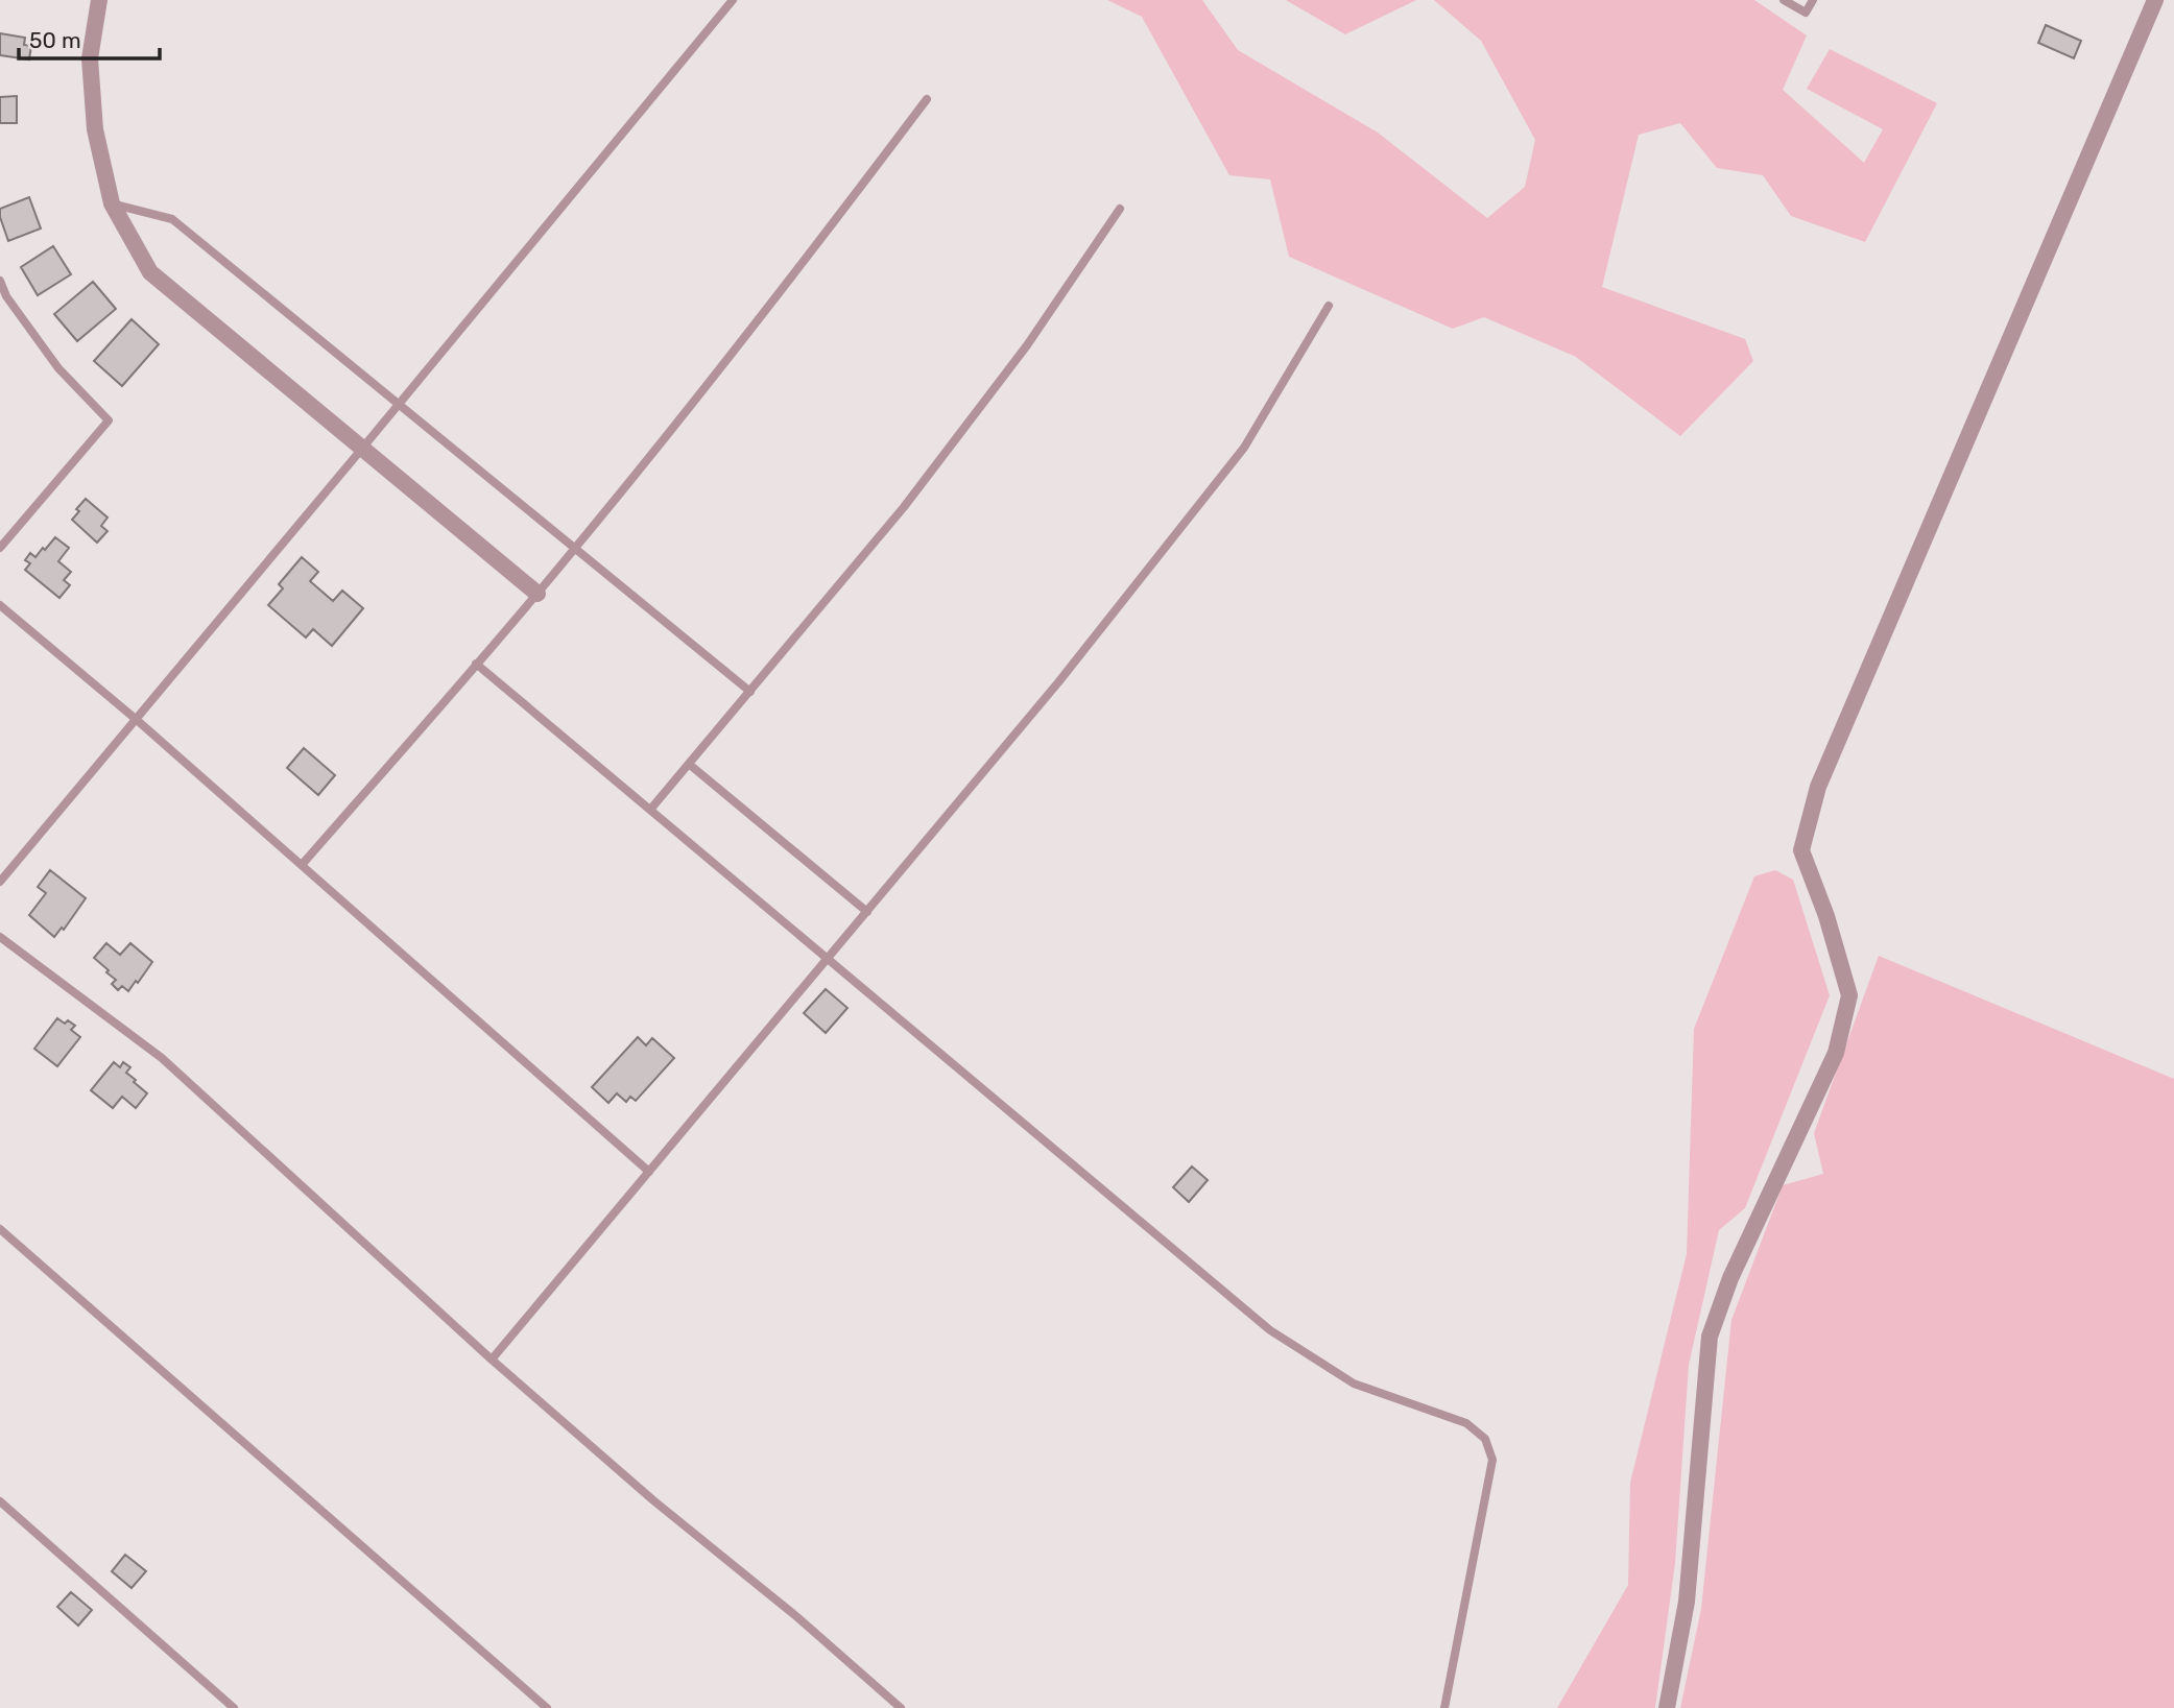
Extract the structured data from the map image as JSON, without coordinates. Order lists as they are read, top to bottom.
{
  "scale_bar": "50 m"
}
